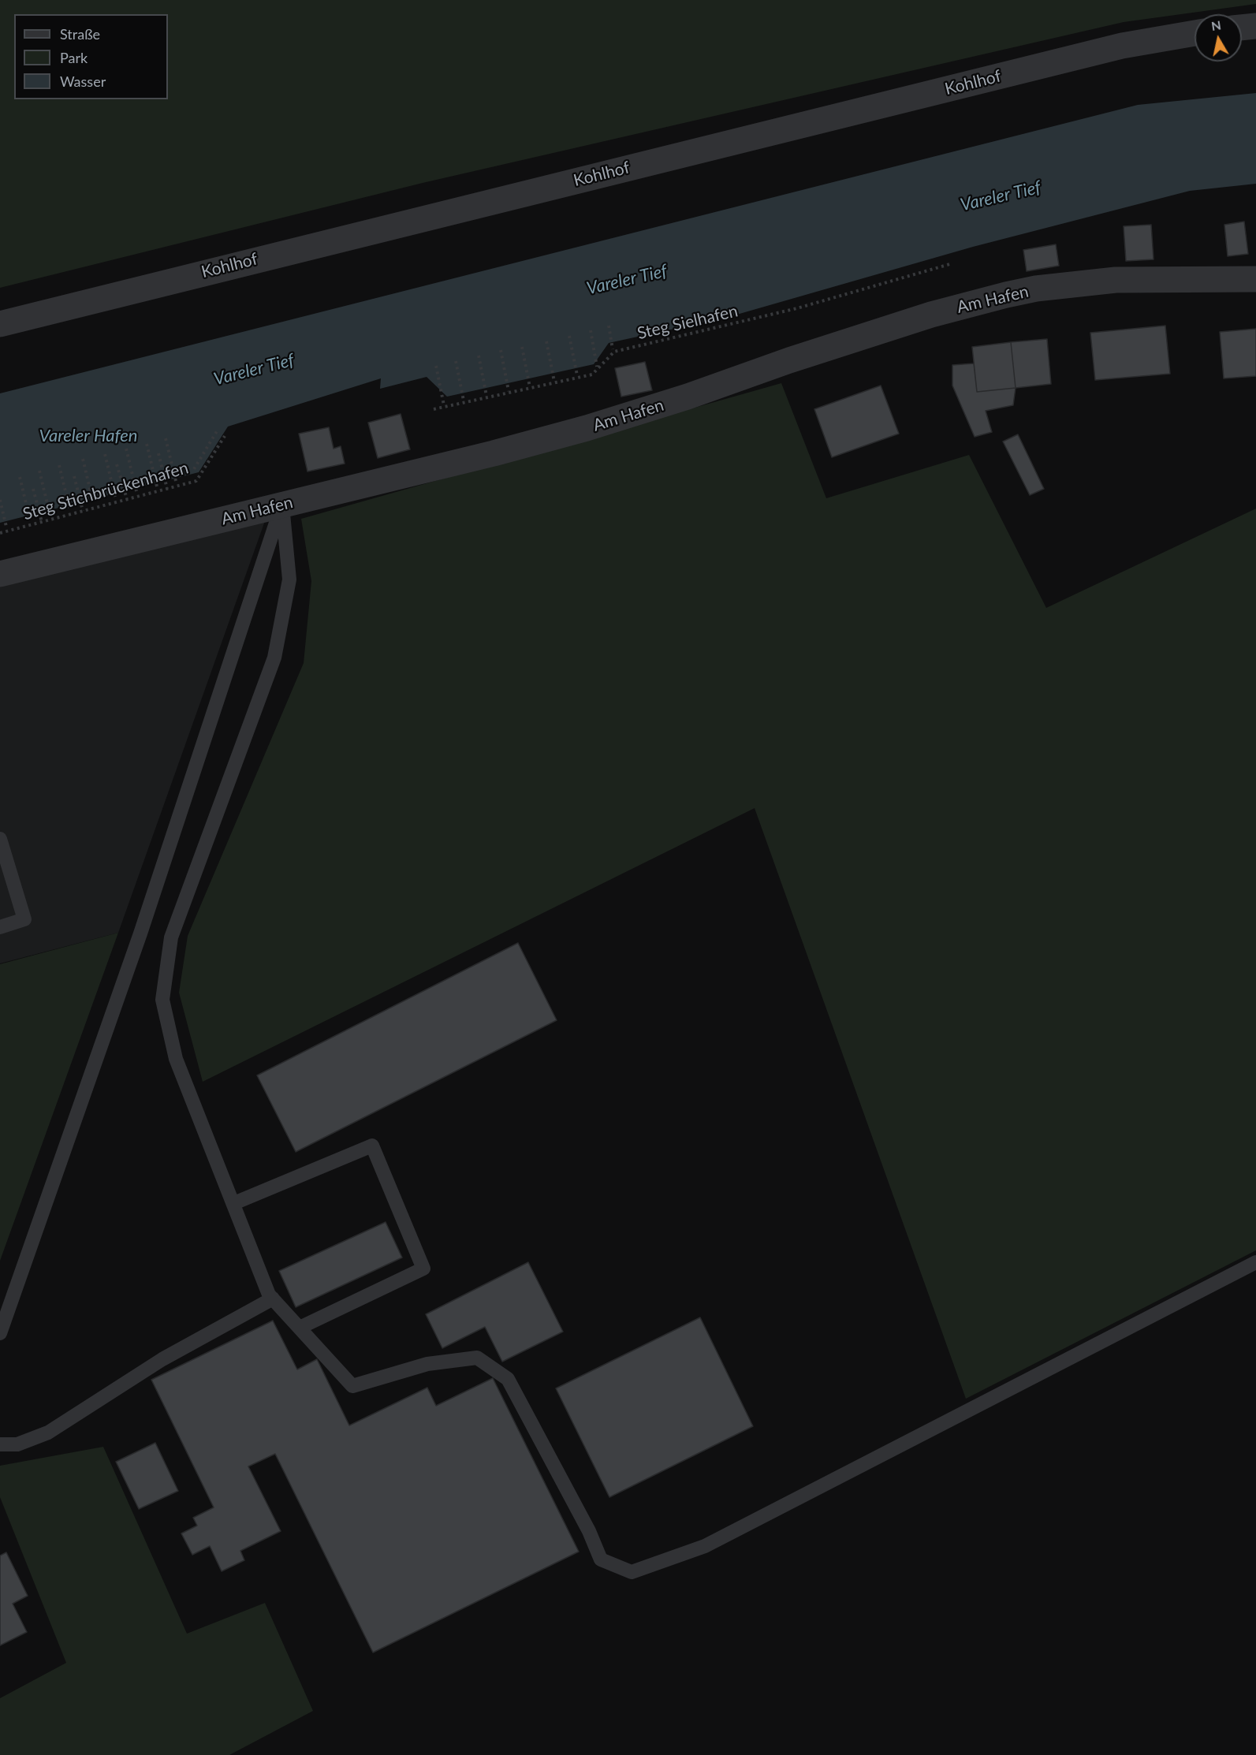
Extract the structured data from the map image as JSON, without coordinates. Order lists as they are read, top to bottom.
{
  "streets": {
    "street": ["Kohlhof", "Am Hafen"],
    "path": ["Steg Sielhafen", "Steg Stichbrückenhafen"]
  },
  "water": ["Vareler Tief", "Vareler Hafen"],
  "legend": ["Straße", "Park", "Wasser"],
  "north": "top"
}
